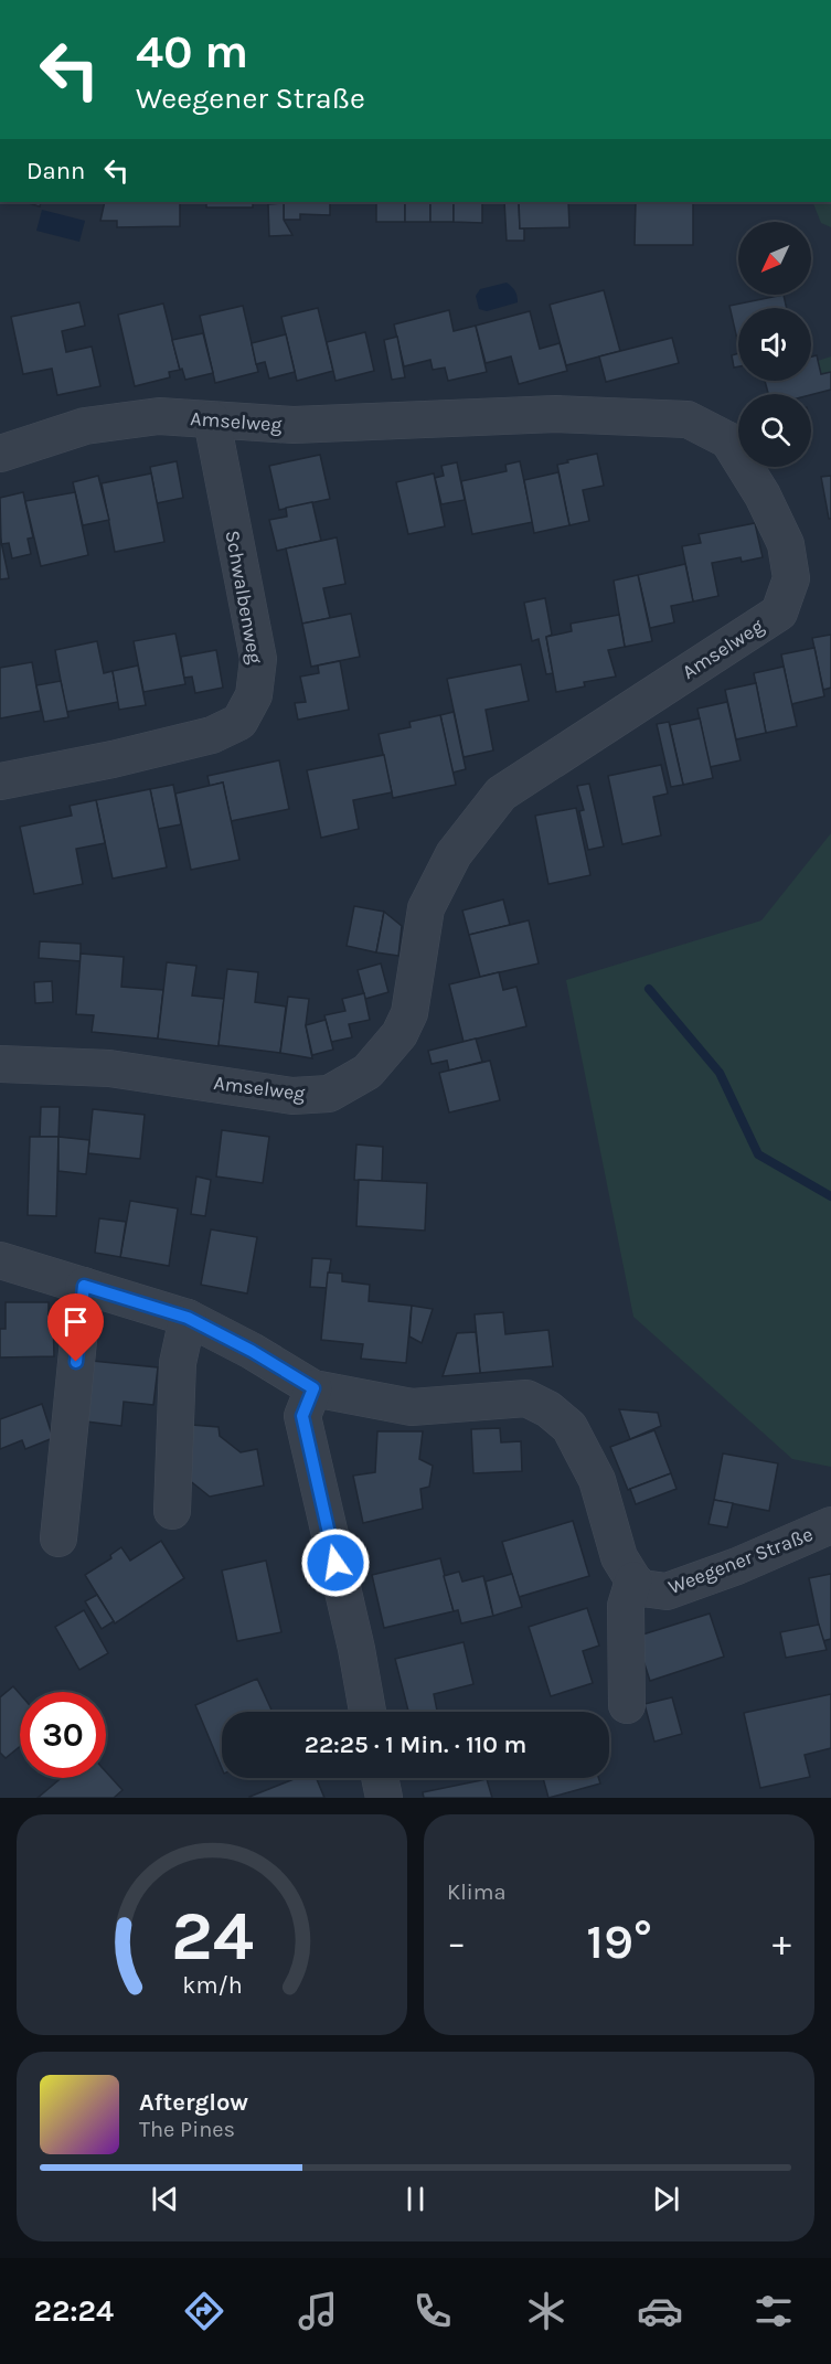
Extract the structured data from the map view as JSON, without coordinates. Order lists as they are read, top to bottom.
{
  "streets": {
    "street": ["Amselweg", "Schwalbenweg", "Weegener Straße"]
  },
  "crossings": [
    ["Amselweg", "Schwalbenweg"]
  ],
  "north": "bottom left",
  "page": {
    "turn": ["40 m", "Weegener Straße"],
    "then": "Dann",
    "limit": "30",
    "trip": "22:25 · 1 Min. · 110 m",
    "tile": "Klima",
    "heat": ["−", "19°", "+"],
    "song": ["Afterglow", "The Pines"],
    "tabs": "22:24",
    "gauge": ["24", "km/h"]
  }
}
